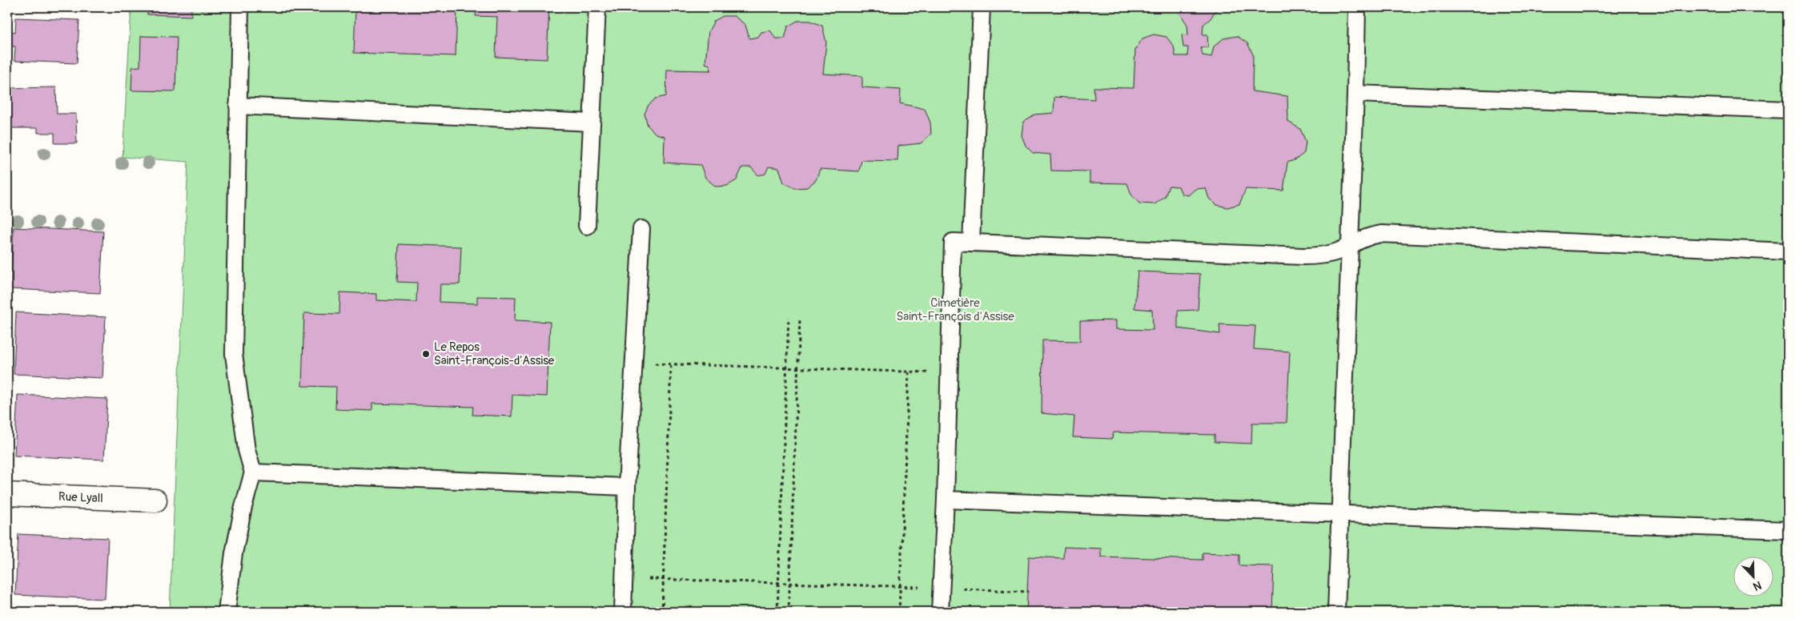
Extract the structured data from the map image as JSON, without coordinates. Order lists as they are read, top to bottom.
{
  "streets": {
    "street": ["Rue Lyall"]
  },
  "parks": ["Cimetière Saint-François d'Assise"],
  "places": ["Le Repos Saint-François-d'Assise"],
  "north": "bottom right"
}
